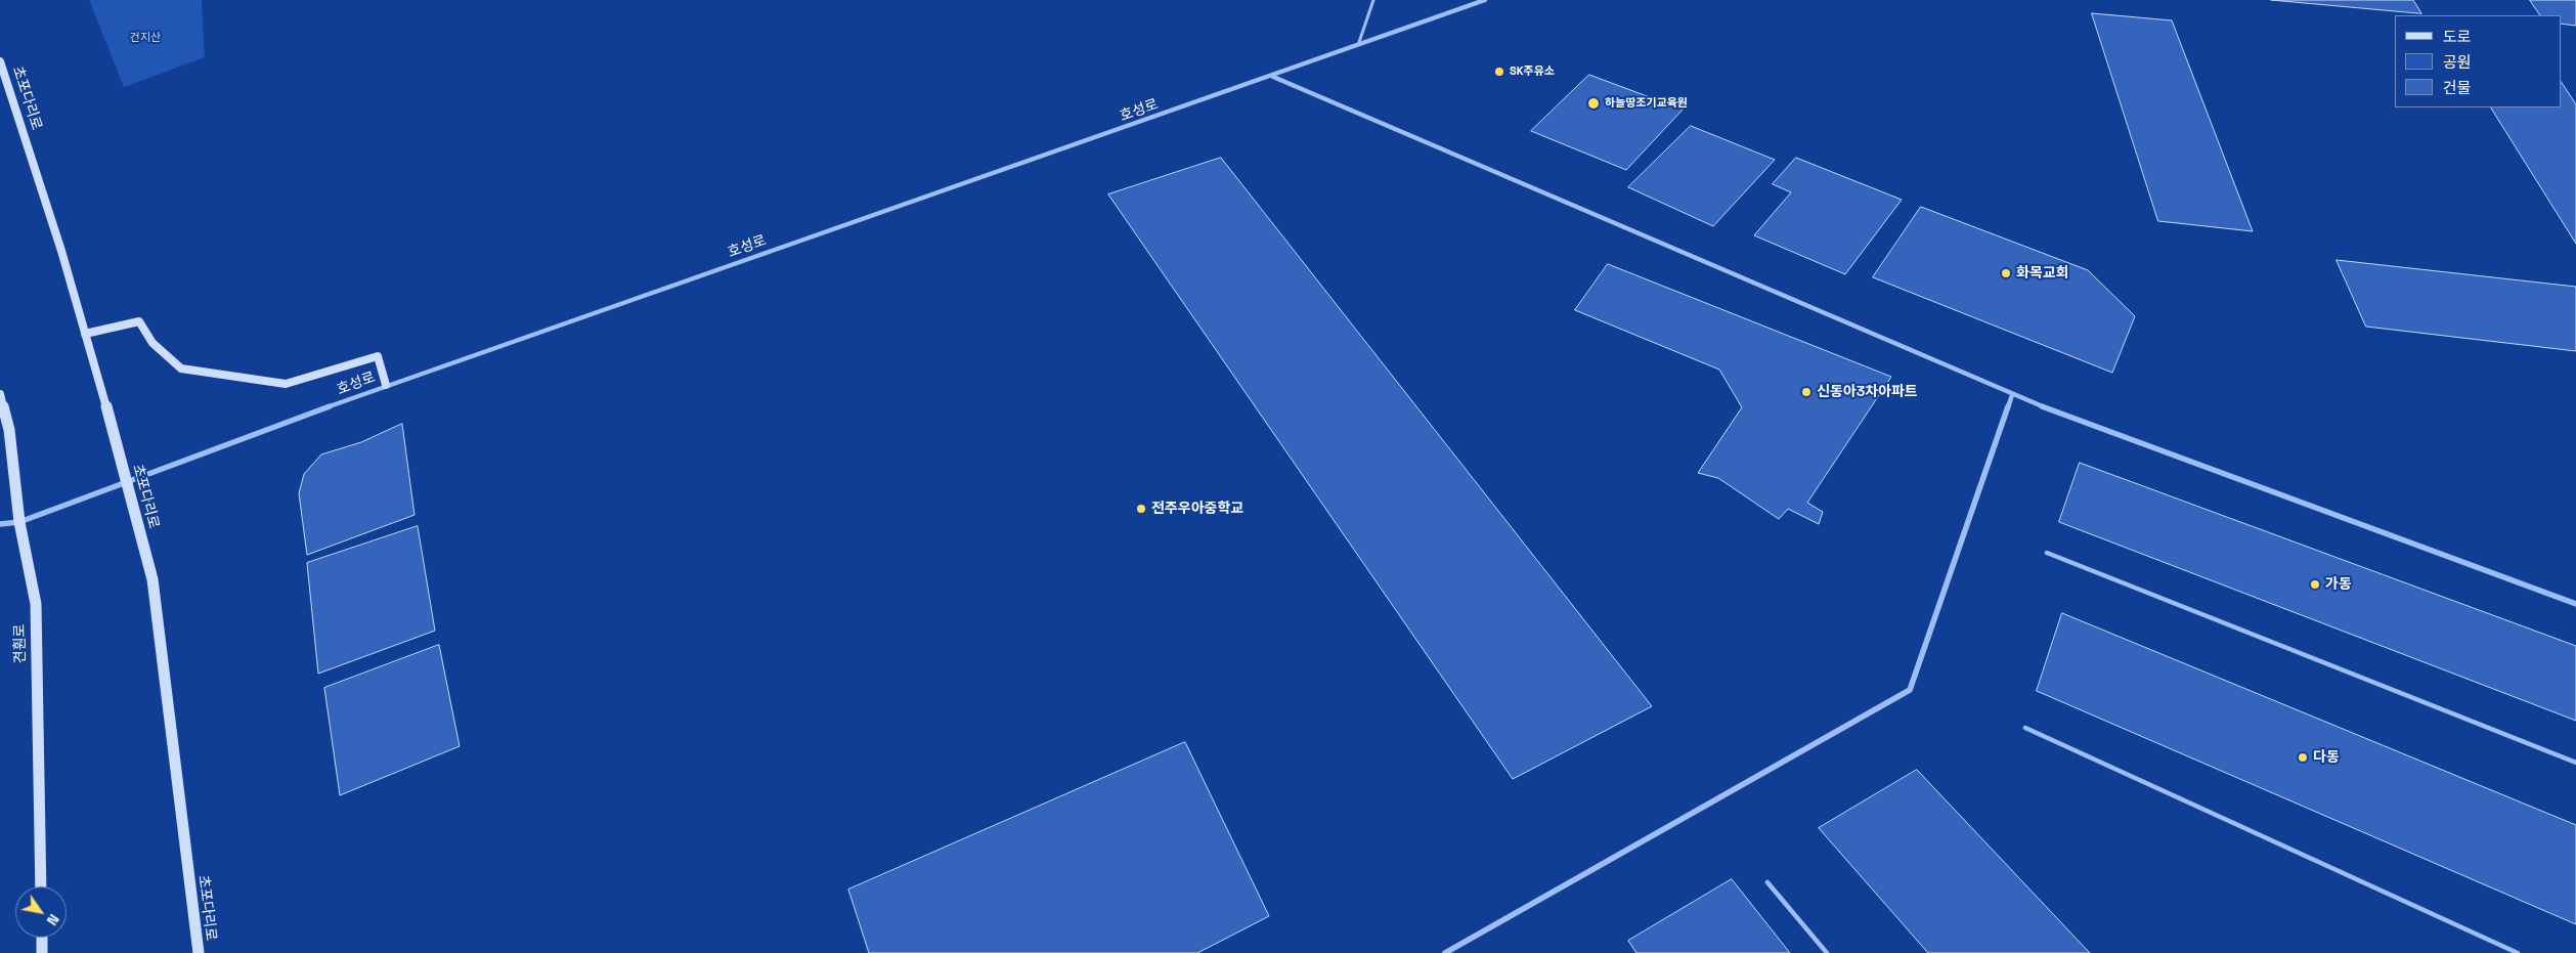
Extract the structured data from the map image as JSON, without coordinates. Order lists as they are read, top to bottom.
{
  "streets": {
    "street": ["초포다리로", "호성로", "견훤로"]
  },
  "crossings": [
    ["초포다리로", "호성로"],
    ["호성로", "견훤로"]
  ],
  "parks": ["건지산"],
  "places": [
    "SK주유소",
    "하늘땅조기교육원",
    "화목교회",
    "신동아3차아파트",
    "전주우아중학교",
    "가동",
    "다동"
  ],
  "legend": ["도로", "공원", "건물"],
  "north": "bottom right"
}
